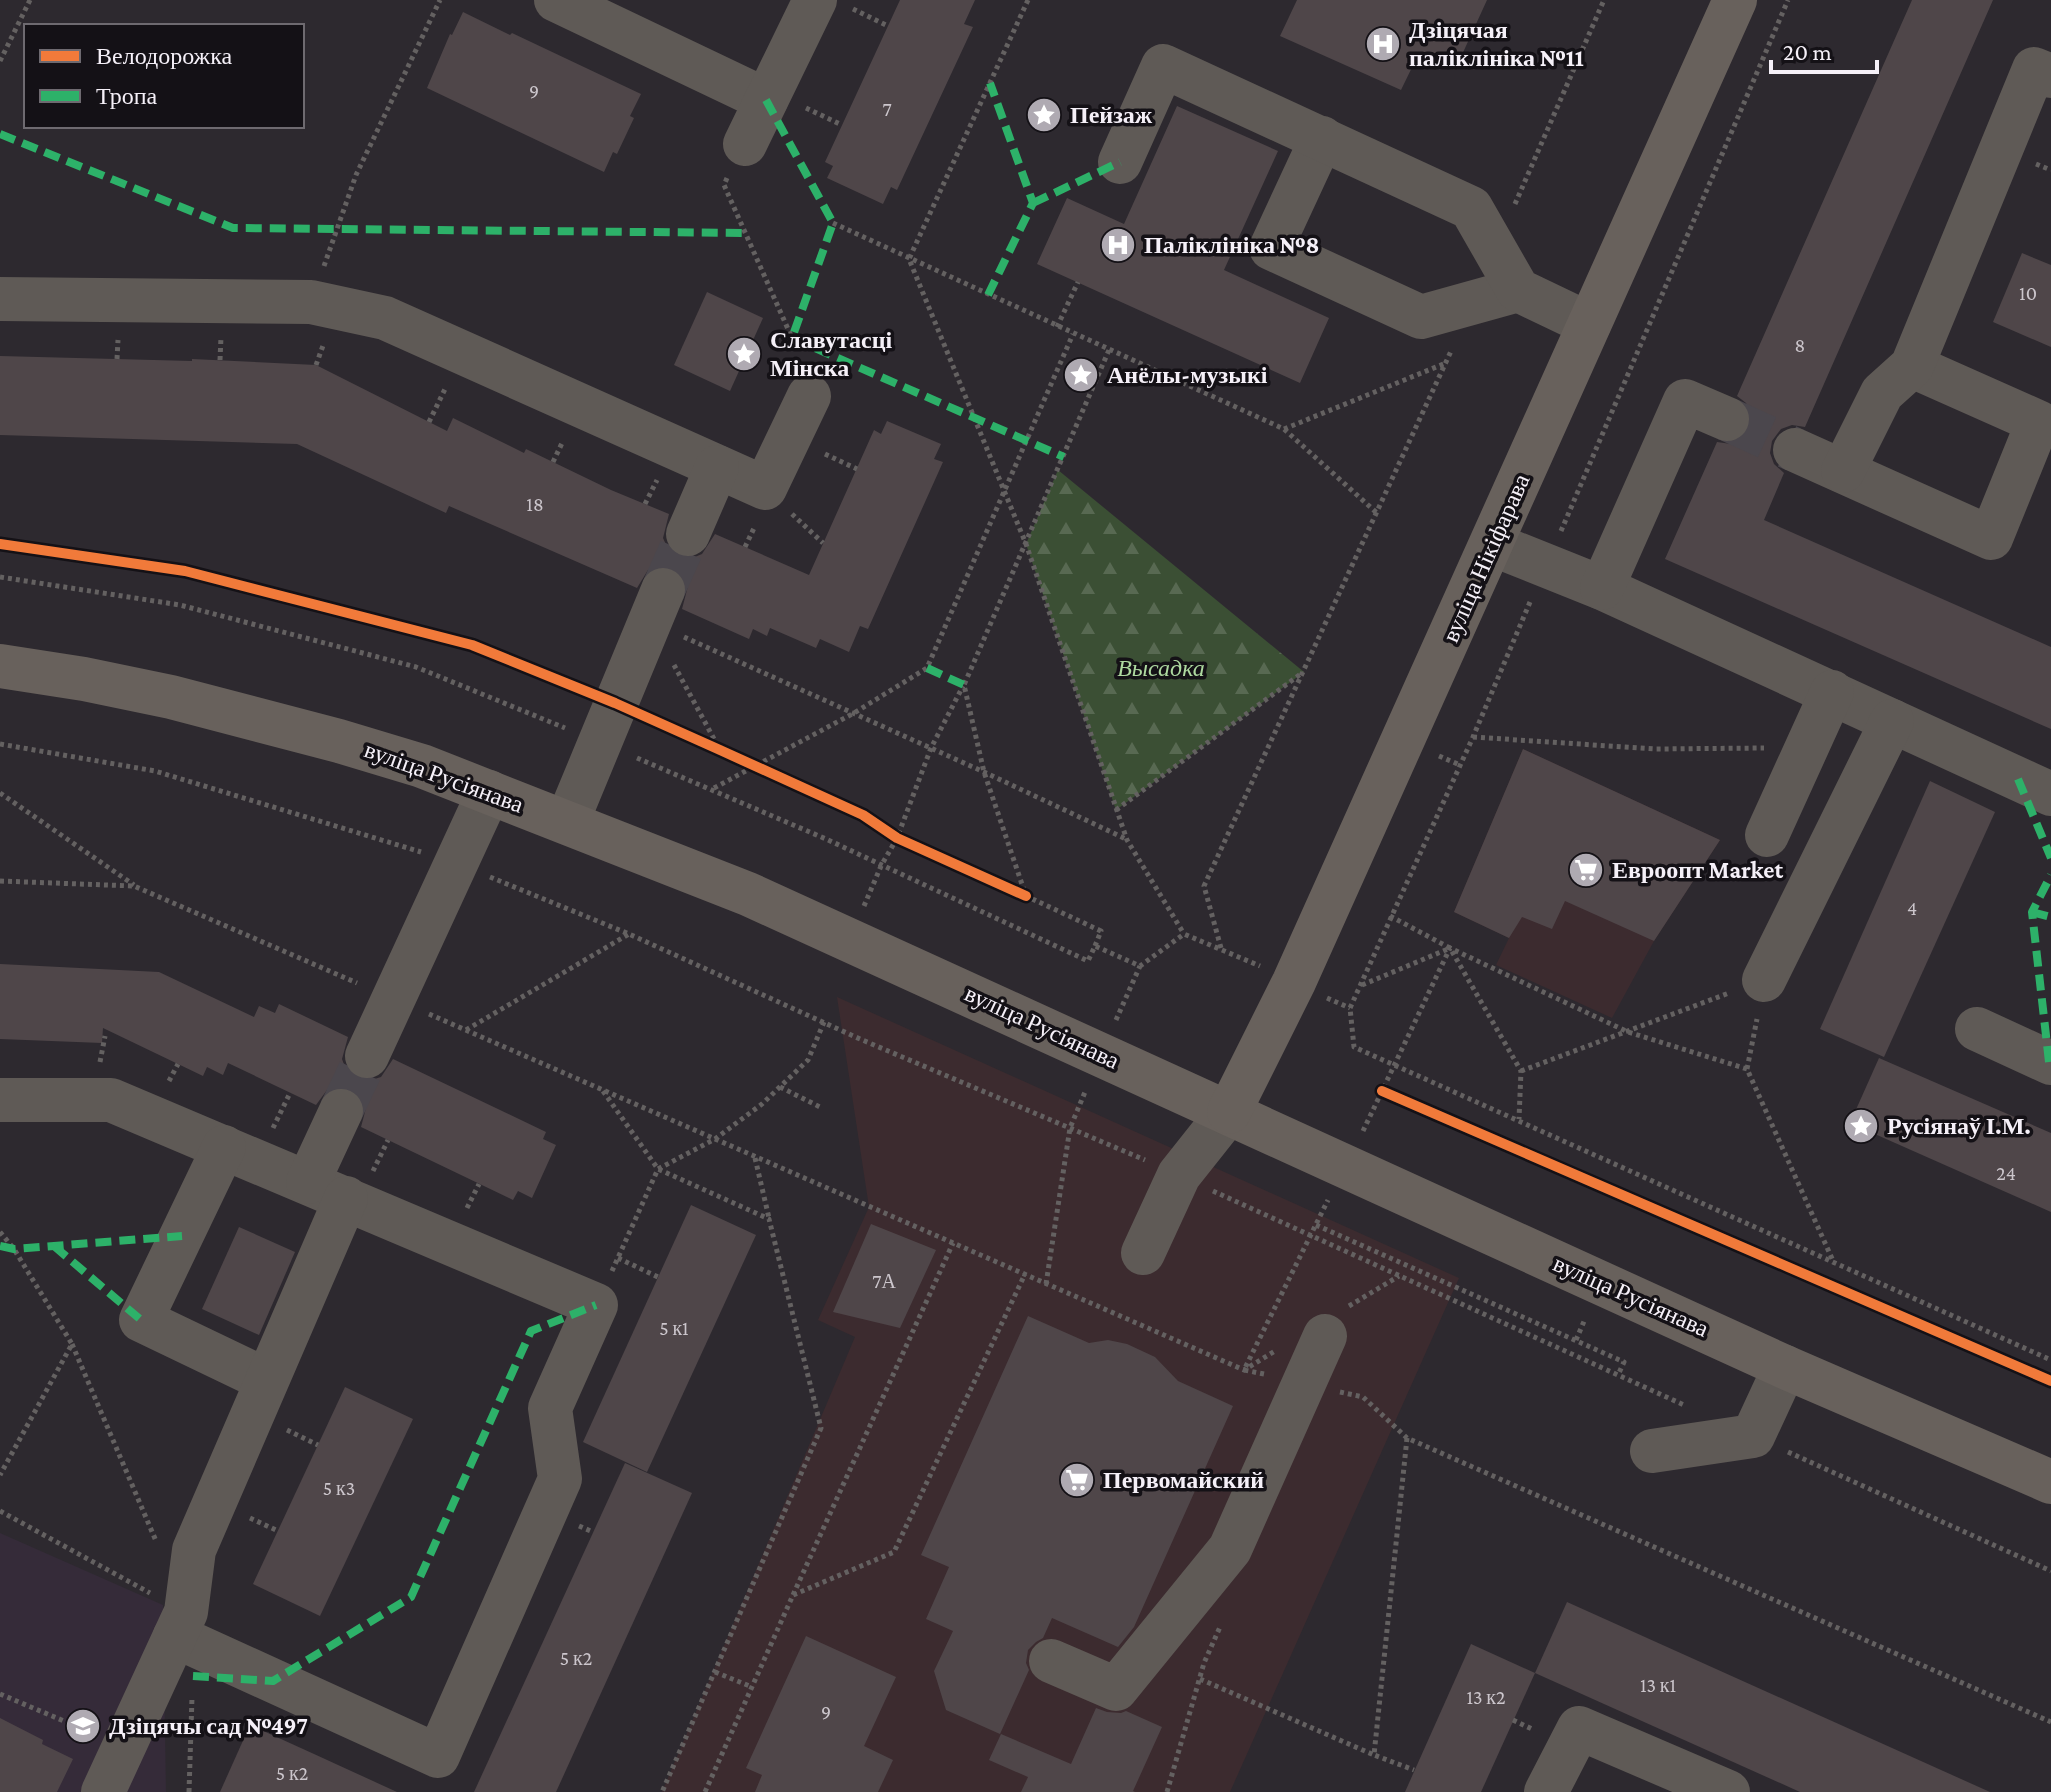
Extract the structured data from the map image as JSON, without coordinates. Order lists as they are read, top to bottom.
{
  "streets": {
    "main road": ["вуліца Нікіфарава", "вуліца Русіянава"]
  },
  "crossings": [
    ["вуліца Нікіфарава", "вуліца Русіянава"]
  ],
  "parks": ["Высадка"],
  "places": {
    "hospital": ["Дзіцячая паліклініка №11", "Паліклініка №8"],
    "place": [
      "Пейзаж",
      "Славутасці Мінска",
      "Анёлы-музыкі",
      "Русіянаў І.М."
    ],
    "supermarket": ["Евроопт Market", "Первомайский"],
    "school or university": ["Дзіцячы сад №497"]
  },
  "house_numbers": [
    "9",
    "7",
    "10",
    "8",
    "18",
    "4",
    "24",
    "7А",
    "5 к1",
    "5 к3",
    "5 к2",
    "13 к1",
    "13 к2",
    "9",
    "5 к2"
  ],
  "legend": ["Велодорожка", "Тропа"],
  "scale_bar": "20 m"
}
